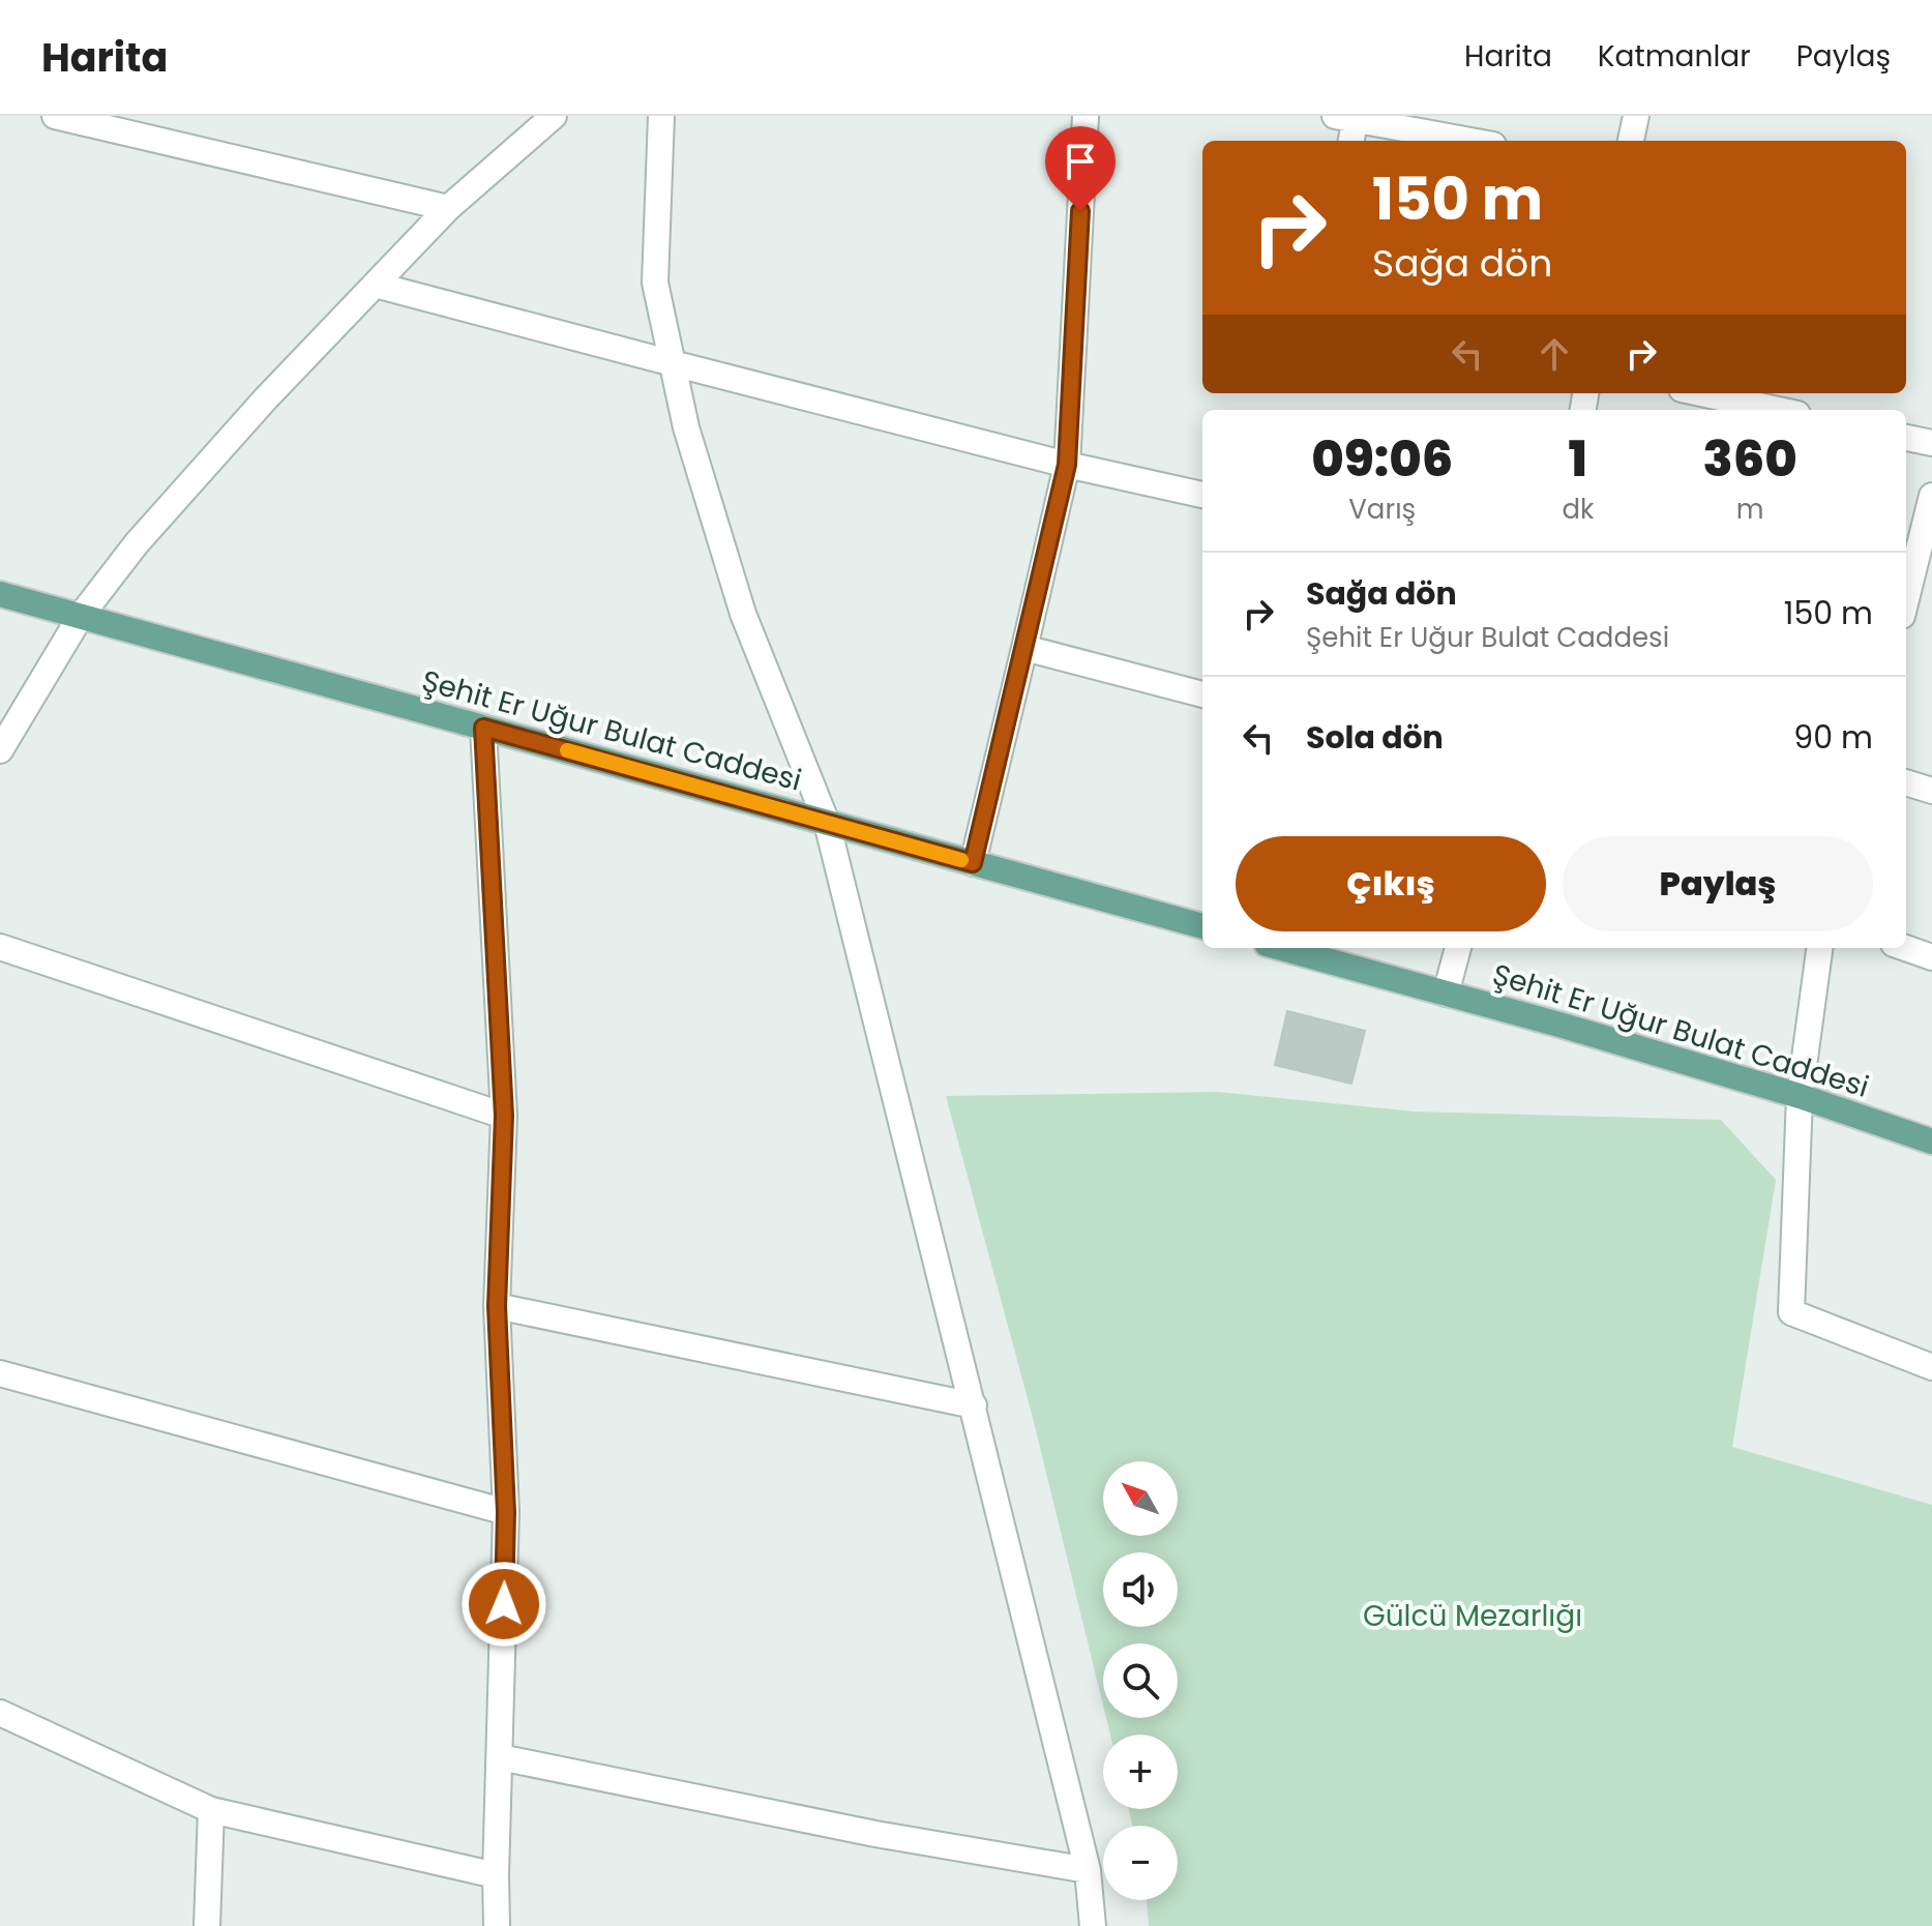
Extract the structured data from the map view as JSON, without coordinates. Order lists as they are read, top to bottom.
{
  "streets": {
    "main road": ["Şehit Er Uğur Bulat Caddesi"]
  },
  "parks": ["Gülcü Mezarlığı"],
  "north": "top left",
  "page": {
    "header": "Harita",
    "nav": ["Harita", "Katmanlar", "Paylaş"],
    "turn": ["150 m", "Sağa dön"],
    "eta": [
      "09:06",
      "Varış",
      "1",
      "dk",
      "360",
      "m"
    ],
    "list": [
      {
        "name": "Sağa dön",
        "note": "Şehit Er Uğur Bulat Caddesi",
        "value": "150 m"
      },
      {
        "name": "Sola dön",
        "value": "90 m"
      }
    ],
    "buttons": ["Çıkış", "Paylaş"],
    "map_buttons": ["+", "−"]
  }
}
